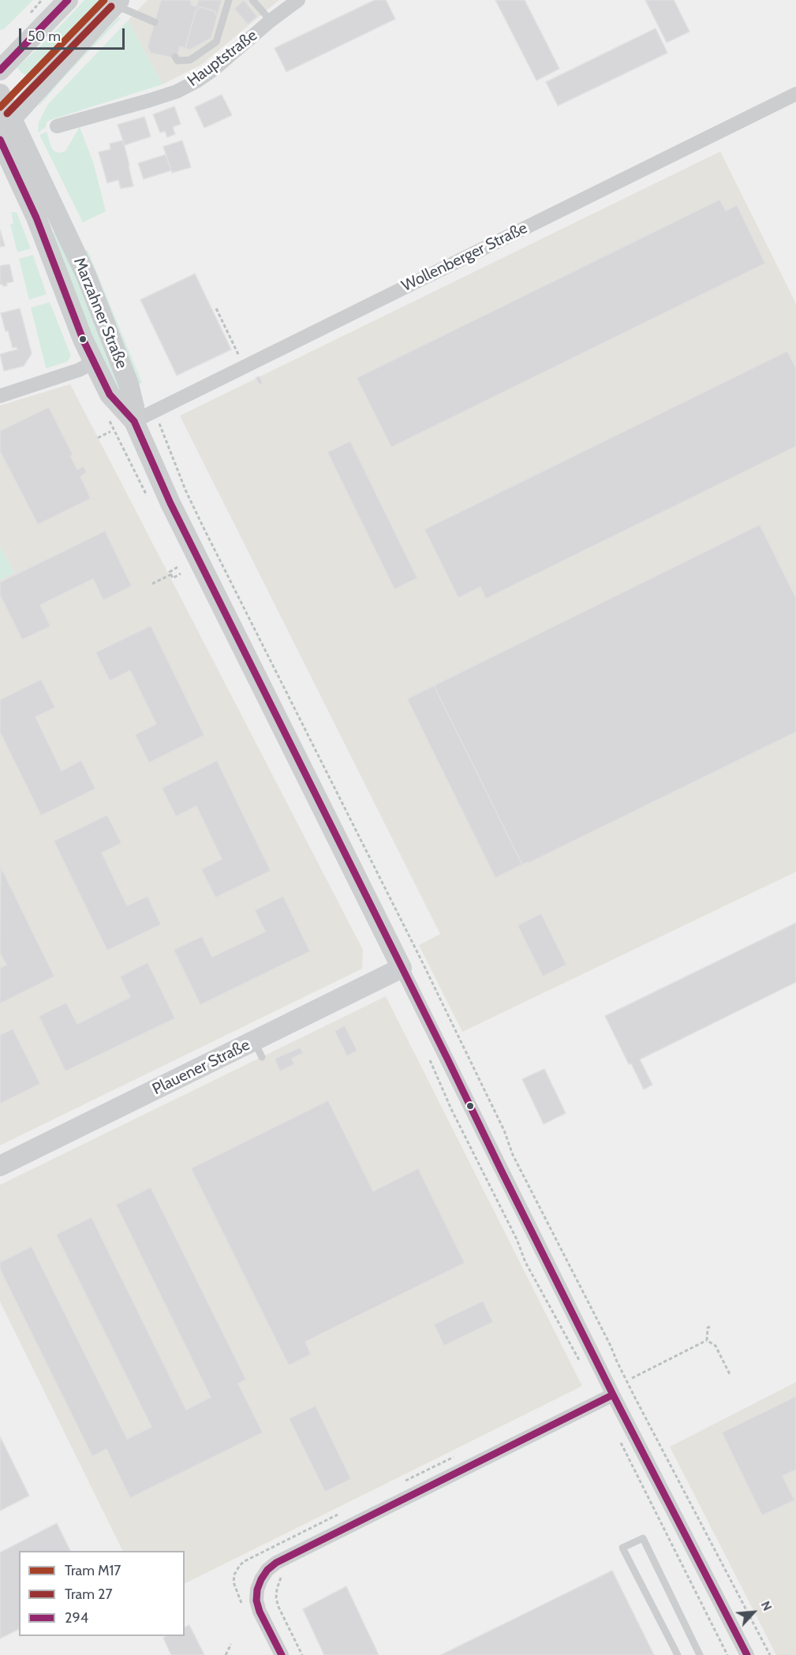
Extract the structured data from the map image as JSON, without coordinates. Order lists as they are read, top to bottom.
{
  "streets": {
    "street": [
      "Hauptstraße",
      "Wollenberger Straße",
      "Marzahner Straße",
      "Plauener Straße"
    ]
  },
  "crossings": [
    ["Wollenberger Straße", "Marzahner Straße"],
    ["Marzahner Straße", "Plauener Straße"]
  ],
  "lines": ["tram line M17", "transit line 294", "tram line 27"],
  "legend": ["Tram M17", "Tram 27", "294"],
  "scale_bar": "50 m",
  "north": "top right"
}
